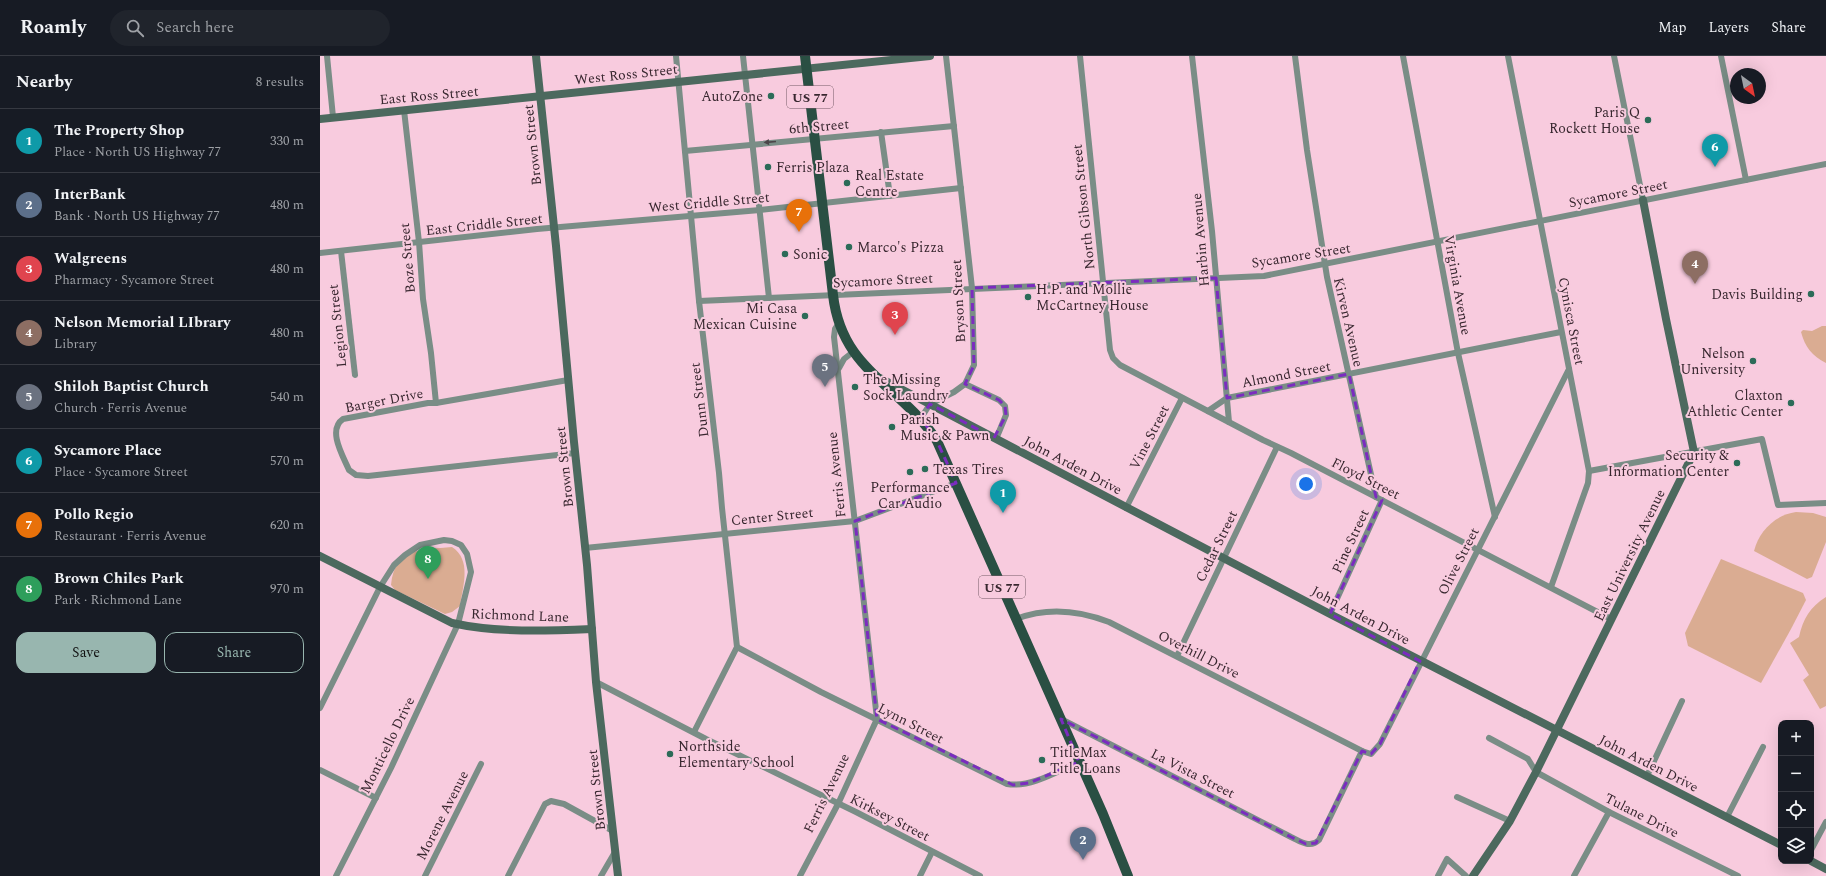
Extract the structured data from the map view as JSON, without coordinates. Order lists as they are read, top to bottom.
{
  "streets": {
    "main road": ["US 77", "Ferris Avenue"],
    "street": [
      "West Ross Street",
      "East Ross Street",
      "6th Street",
      "Brown Street",
      "Sycamore Street",
      "West Criddle Street",
      "North Gibson Street",
      "East Criddle Street",
      "Harbin Avenue",
      "Boze Street",
      "Virginia Avenue",
      "Bryson Street",
      "Cynisca Street",
      "Kirven Avenue",
      "Legion Street",
      "Almond Street",
      "Barger Drive",
      "Dunn Street",
      "Vine Street",
      "John Arden Drive",
      "Floyd Street",
      "Center Street",
      "Pine Street",
      "Cedar Street",
      "East University Avenue",
      "Olive Street",
      "Richmond Lane",
      "Overhill Drive",
      "Lynn Street",
      "Monticello Drive",
      "La Vista Street",
      "Morene Avenue",
      "Tulane Drive",
      "Kirksey Street"
    ]
  },
  "crossings": [
    ["West Ross Street", "East Ross Street"],
    ["West Ross Street", "Brown Street"],
    ["West Ross Street", "Dunn Street"],
    ["West Ross Street", "Ferris Avenue"],
    ["East Ross Street", "Brown Street"],
    ["East Ross Street", "Boze Street"],
    ["US 77", "Ferris Avenue"],
    ["US 77", "Center Street"],
    ["US 77", "Overhill Drive"],
    ["US 77", "Lynn Street"],
    ["US 77", "La Vista Street"],
    ["6th Street", "Bryson Street"],
    ["6th Street", "Dunn Street"],
    ["6th Street", "Ferris Avenue"],
    ["Brown Street", "West Criddle Street"],
    ["Brown Street", "East Criddle Street"],
    ["Brown Street", "Barger Drive"],
    ["Brown Street", "Center Street"],
    ["Brown Street", "Richmond Lane"],
    ["Brown Street", "Kirksey Street"],
    ["Sycamore Street", "North Gibson Street"],
    ["Sycamore Street", "Harbin Avenue"],
    ["Sycamore Street", "Virginia Avenue"],
    ["Sycamore Street", "Bryson Street"],
    ["Sycamore Street", "Cynisca Street"],
    ["Sycamore Street", "Kirven Avenue"],
    ["Sycamore Street", "Dunn Street"],
    ["Sycamore Street", "Ferris Avenue"],
    ["West Criddle Street", "East Criddle Street"],
    ["West Criddle Street", "Bryson Street"],
    ["West Criddle Street", "Dunn Street"],
    ["West Criddle Street", "Ferris Avenue"],
    ["North Gibson Street", "Floyd Street"],
    ["East Criddle Street", "Boze Street"],
    ["East Criddle Street", "Legion Street"],
    ["Harbin Avenue", "Almond Street"],
    ["Harbin Avenue", "Floyd Street"],
    ["Boze Street", "Barger Drive"],
    ["Virginia Avenue", "Almond Street"],
    ["Virginia Avenue", "Olive Street"],
    ["Cynisca Street", "Almond Street"],
    ["Cynisca Street", "Floyd Street"],
    ["Cynisca Street", "Olive Street"],
    ["Kirven Avenue", "Almond Street"],
    ["Kirven Avenue", "Floyd Street"],
    ["Kirven Avenue", "Pine Street"],
    ["Almond Street", "Floyd Street"],
    ["Dunn Street", "Center Street"],
    ["Dunn Street", "Lynn Street"],
    ["Vine Street", "John Arden Drive"],
    ["Vine Street", "Floyd Street"],
    ["John Arden Drive", "Pine Street"],
    ["John Arden Drive", "Cedar Street"],
    ["John Arden Drive", "East University Avenue"],
    ["John Arden Drive", "Olive Street"],
    ["Ferris Avenue", "Center Street"],
    ["Ferris Avenue", "Lynn Street"],
    ["Ferris Avenue", "Kirksey Street"],
    ["Floyd Street", "Pine Street"],
    ["Floyd Street", "Cedar Street"],
    ["Floyd Street", "East University Avenue"],
    ["Floyd Street", "Olive Street"],
    ["Cedar Street", "Overhill Drive"],
    ["East University Avenue", "Tulane Drive"],
    ["Olive Street", "Overhill Drive"],
    ["Olive Street", "La Vista Street"],
    ["Richmond Lane", "Monticello Drive"],
    ["Overhill Drive", "La Vista Street"]
  ],
  "places": [
    "AutoZone",
    "Paris Q Rockett House",
    "Ferris Plaza",
    "Real Estate Centre",
    "Marco's Pizza",
    "Sonic",
    "Davis Building",
    "H.P. and Mollie McCartney House",
    "Mi Casa Mexican Cuisine",
    "Nelson University",
    "The Missing Sock Laundry",
    "Claxton Athletic Center",
    "Parish Music & Pawn",
    "Security & Information Center",
    "Texas Tires",
    "Performance Car Audio",
    "Northside Elementary School",
    "TitleMax Title Loans"
  ],
  "north": "bottom right",
  "page": {
    "header": "Roamly",
    "search": "Search here",
    "nav": ["Map", "Layers", "Share"],
    "heading": ["Nearby", "8 results"],
    "list": [
      {
        "mark": "1",
        "name": "The Property Shop",
        "note": "Place · North US Highway 77",
        "value": "330 m"
      },
      {
        "mark": "2",
        "name": "InterBank",
        "note": "Bank · North US Highway 77",
        "value": "480 m"
      },
      {
        "mark": "3",
        "name": "Walgreens",
        "note": "Pharmacy · Sycamore Street",
        "value": "480 m"
      },
      {
        "mark": "4",
        "name": "Nelson Memorial LIbrary",
        "note": "Library",
        "value": "480 m"
      },
      {
        "mark": "5",
        "name": "Shiloh Baptist Church",
        "note": "Church · Ferris Avenue",
        "value": "540 m"
      },
      {
        "mark": "6",
        "name": "Sycamore Place",
        "note": "Place · Sycamore Street",
        "value": "570 m"
      },
      {
        "mark": "7",
        "name": "Pollo Regio",
        "note": "Restaurant · Ferris Avenue",
        "value": "620 m"
      },
      {
        "mark": "8",
        "name": "Brown Chiles Park",
        "note": "Park · Richmond Lane",
        "value": "970 m"
      }
    ],
    "pins": [
      "6",
      "7",
      "4",
      "3",
      "5",
      "1",
      "8",
      "2"
    ],
    "buttons": ["Save", "Share"],
    "map_buttons": ["+", "−"]
  }
}
